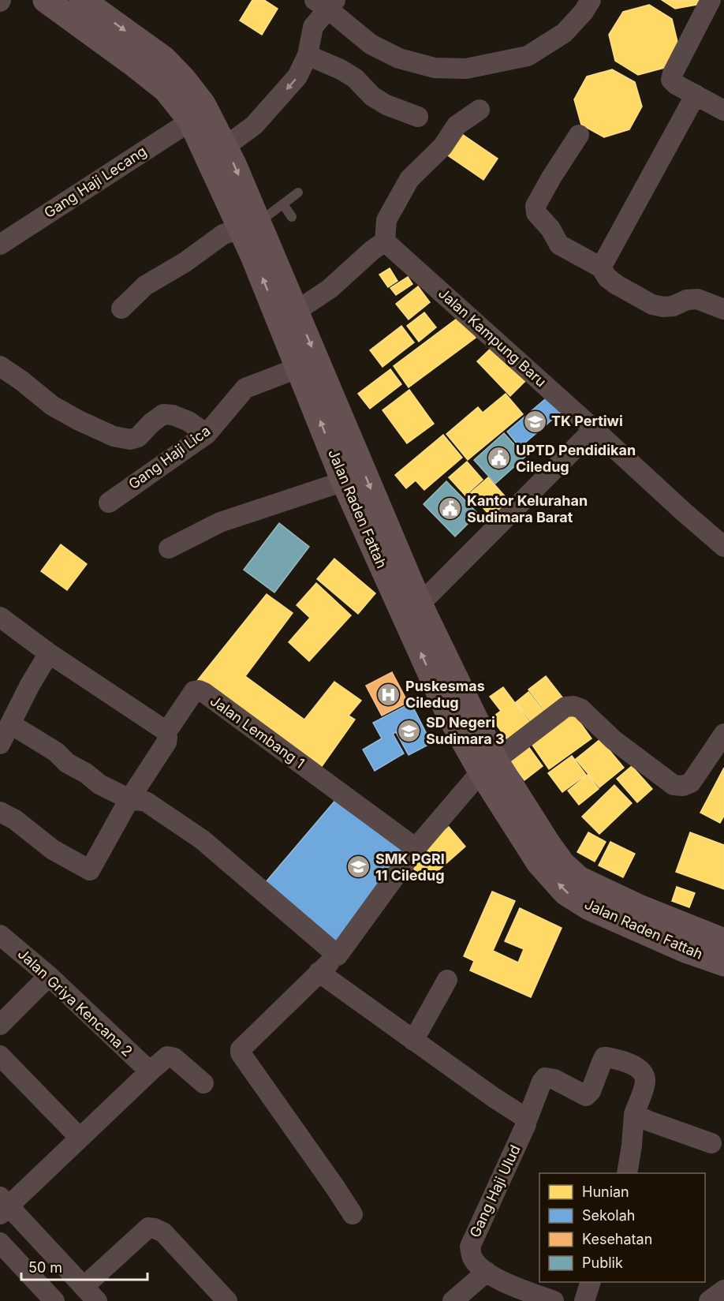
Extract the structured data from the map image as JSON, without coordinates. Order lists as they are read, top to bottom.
{
  "streets": {
    "main road": ["Jalan Raden Fattah"],
    "street": [
      "Gang Haji Lecang",
      "Jalan Kampung Baru",
      "Gang Haji Lica",
      "Jalan Lembang 1",
      "Jalan Griya Kencana 2",
      "Gang Haji Ulud"
    ]
  },
  "crossings": [
    ["Gang Haji Lecang", "Jalan Raden Fattah"],
    ["Gang Haji Lica", "Jalan Raden Fattah"]
  ],
  "places": {
    "school or university": ["TK Pertiwi", "SD Negeri Sudimara 3", "SMK PGRI 11 Ciledug"],
    "public building": ["UPTD Pendidikan Ciledug", "Kantor Kelurahan Sudimara Barat"],
    "hospital": ["Puskesmas Ciledug"]
  },
  "legend": [
    "Hunian",
    "Sekolah",
    "Kesehatan",
    "Publik"
  ],
  "scale_bar": "50 m"
}
